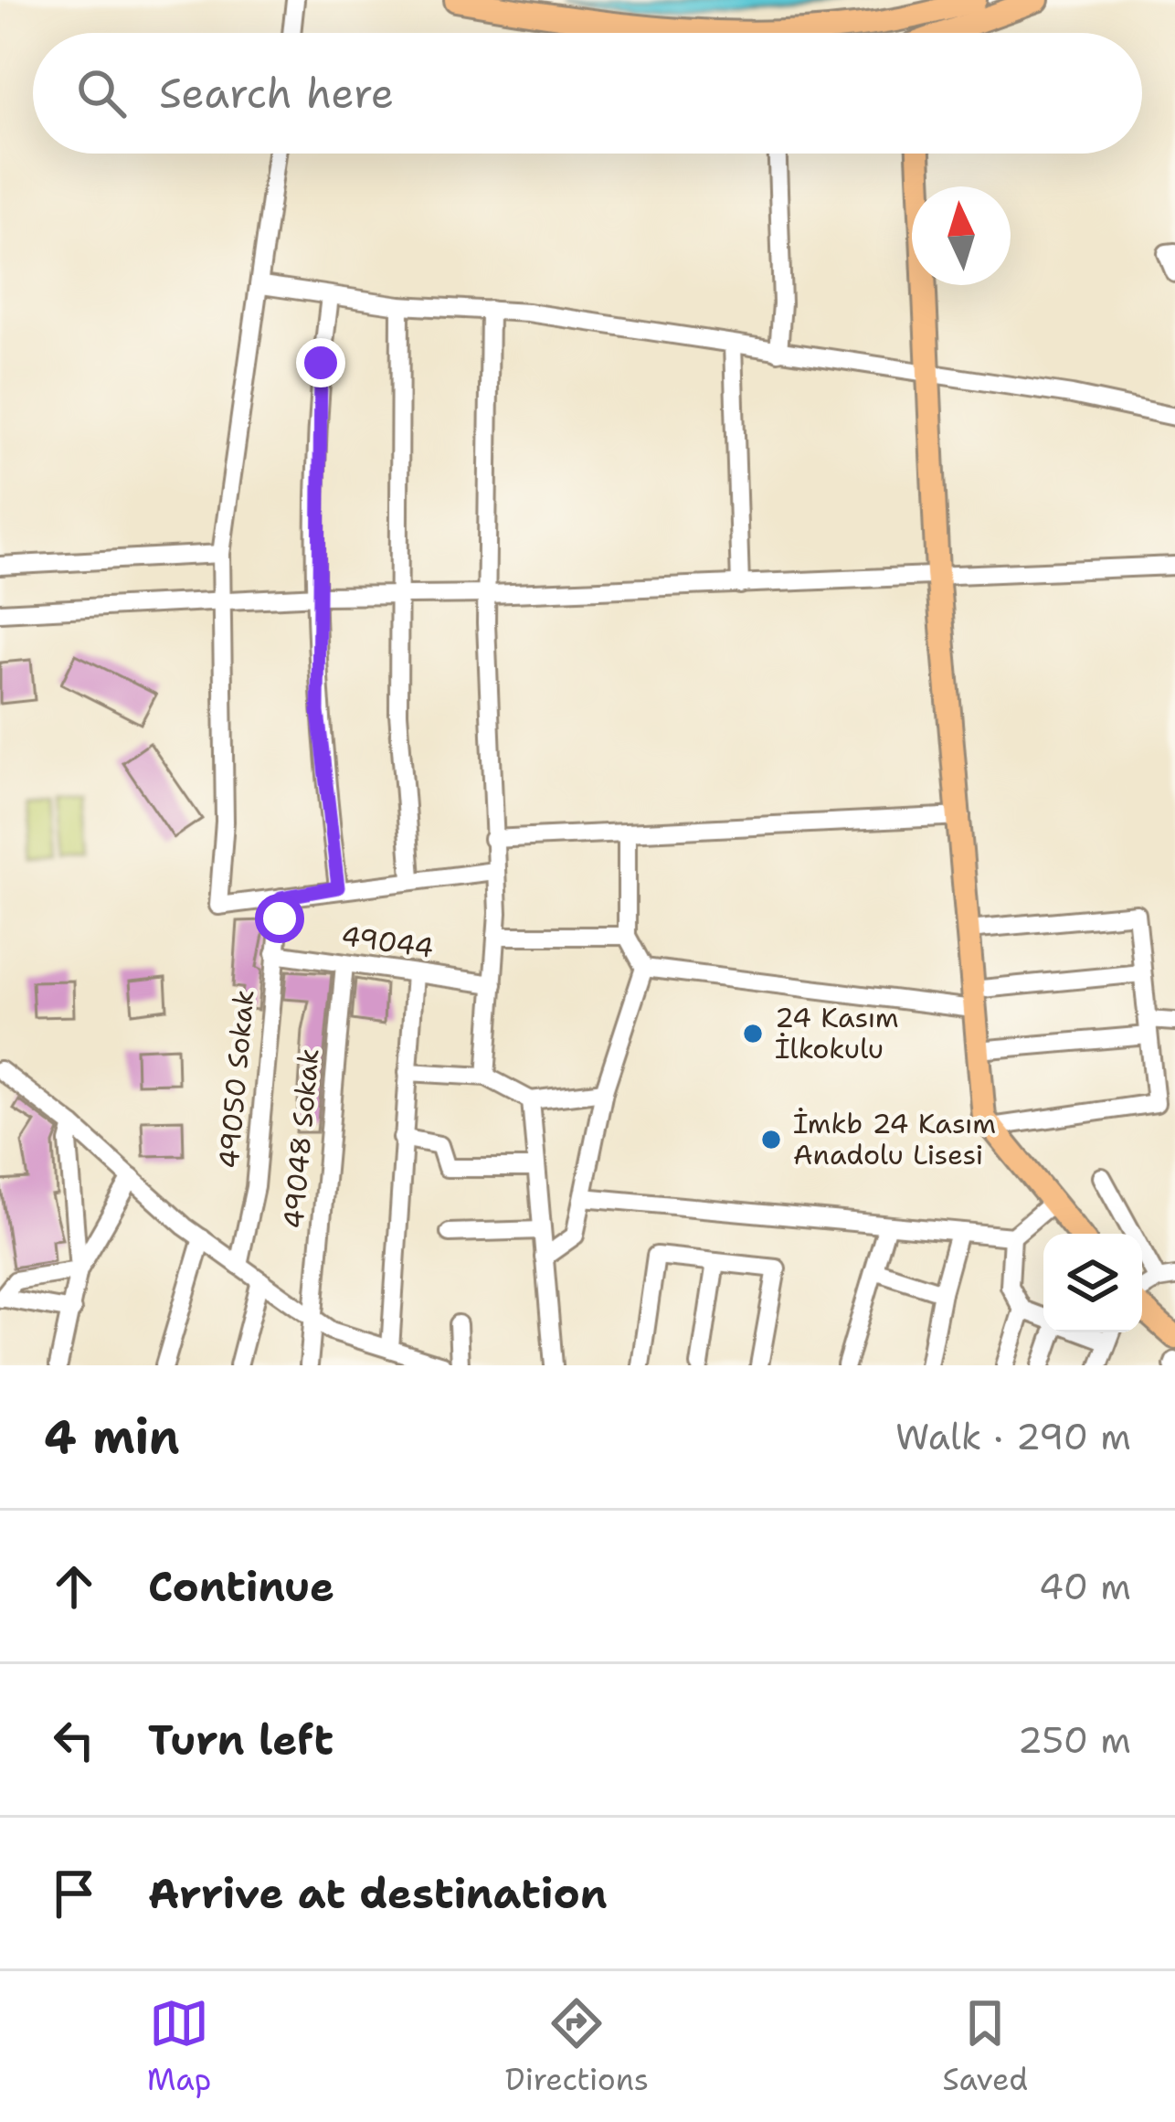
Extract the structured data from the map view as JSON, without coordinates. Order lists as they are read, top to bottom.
{
  "streets": {
    "street": ["49044", "49050 Sokak", "49048 Sokak"]
  },
  "crossings": [
    ["49044", "49050 Sokak"],
    ["49044", "49048 Sokak"]
  ],
  "places": ["24 Kasım İlkokulu", "İmkb 24 Kasım Anadolu Lisesi"],
  "north": "top",
  "page": {
    "search": "Search here",
    "heading": ["4 min", "Walk · 290 m"],
    "list": [
      ["Continue", "40 m"],
      ["Turn left", "250 m"],
      "Arrive at destination"
    ],
    "nav": ["Map", "Directions", "Saved"]
  }
}
